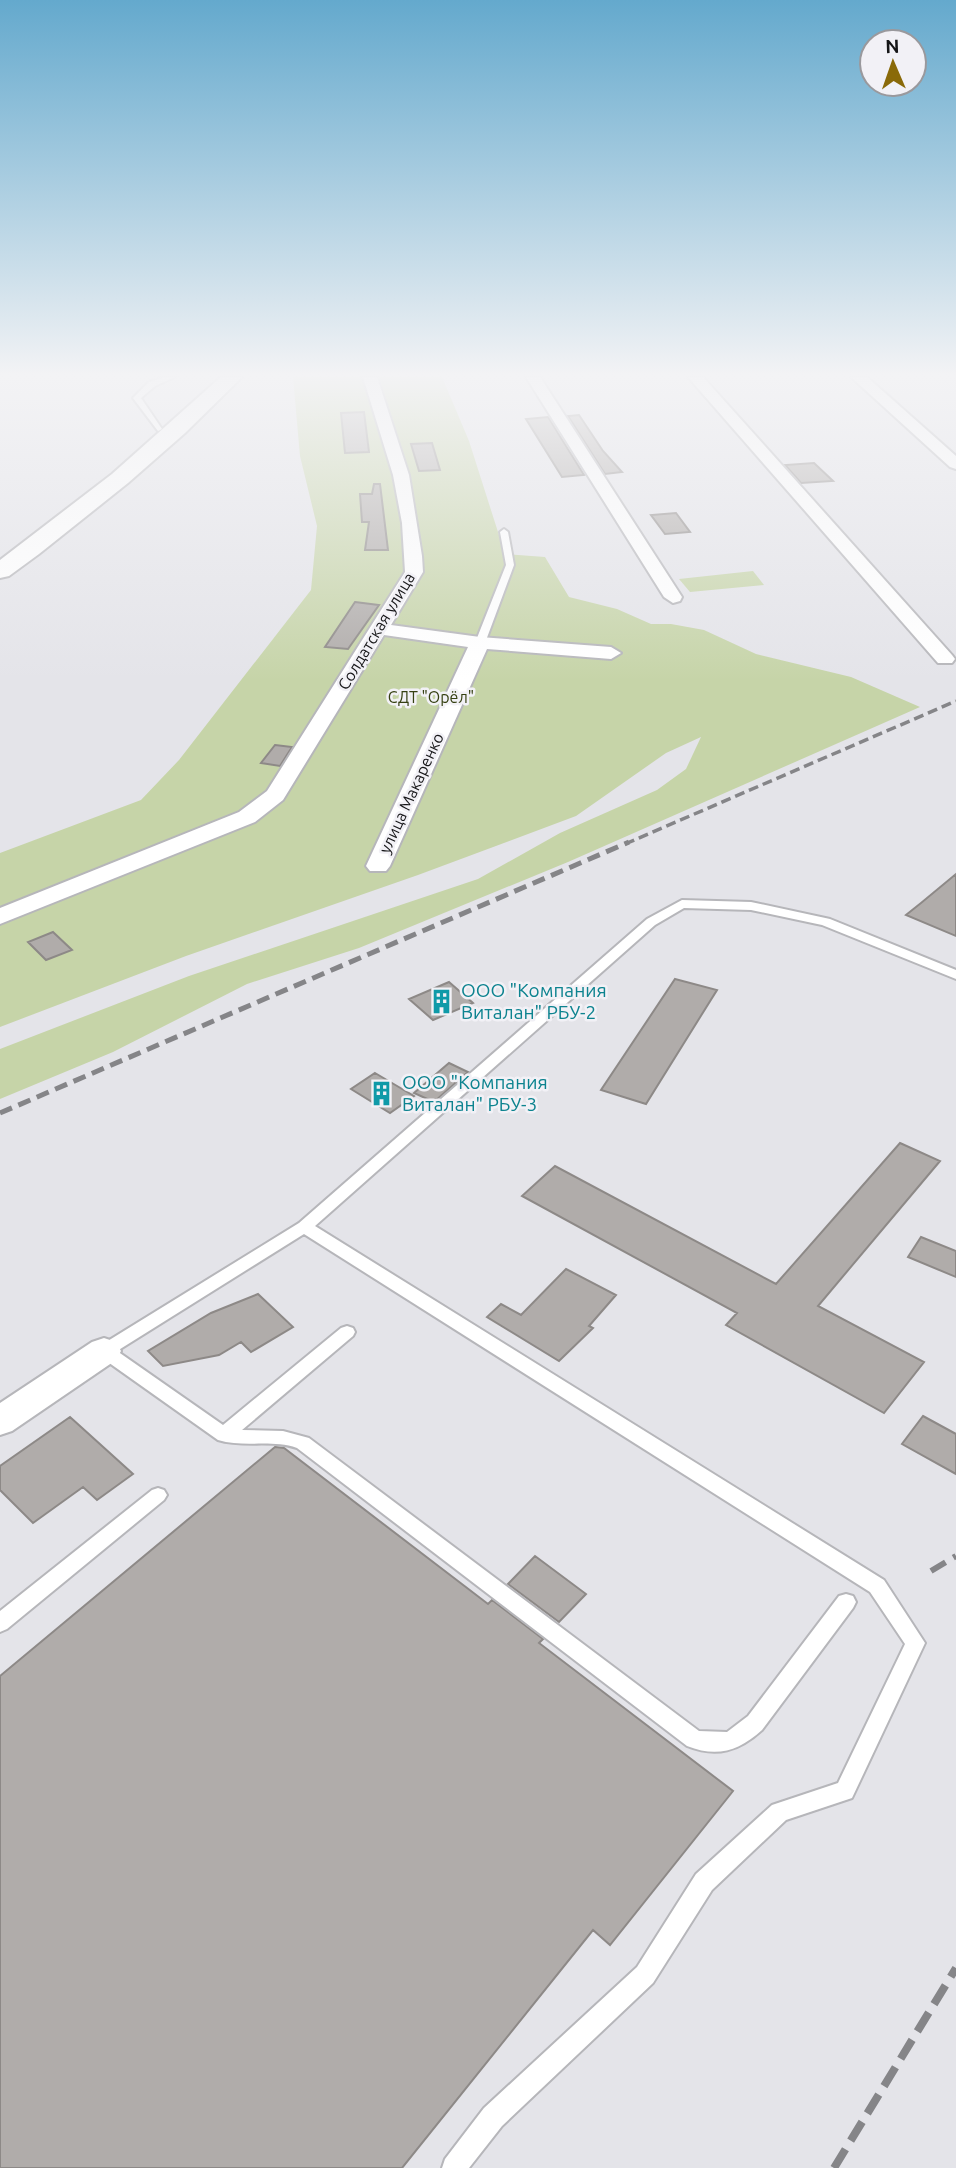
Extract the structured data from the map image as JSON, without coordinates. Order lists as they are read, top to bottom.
{
  "streets": {
    "street": ["Солдатская улица", "улица Макаренко"]
  },
  "parks": ["СДТ \"Орёл\""],
  "places": {
    "building": ["ООО \"Компания Виталан\" РБУ-2", "ООО \"Компания Виталан\" РБУ-3"]
  },
  "north": "top"
}
